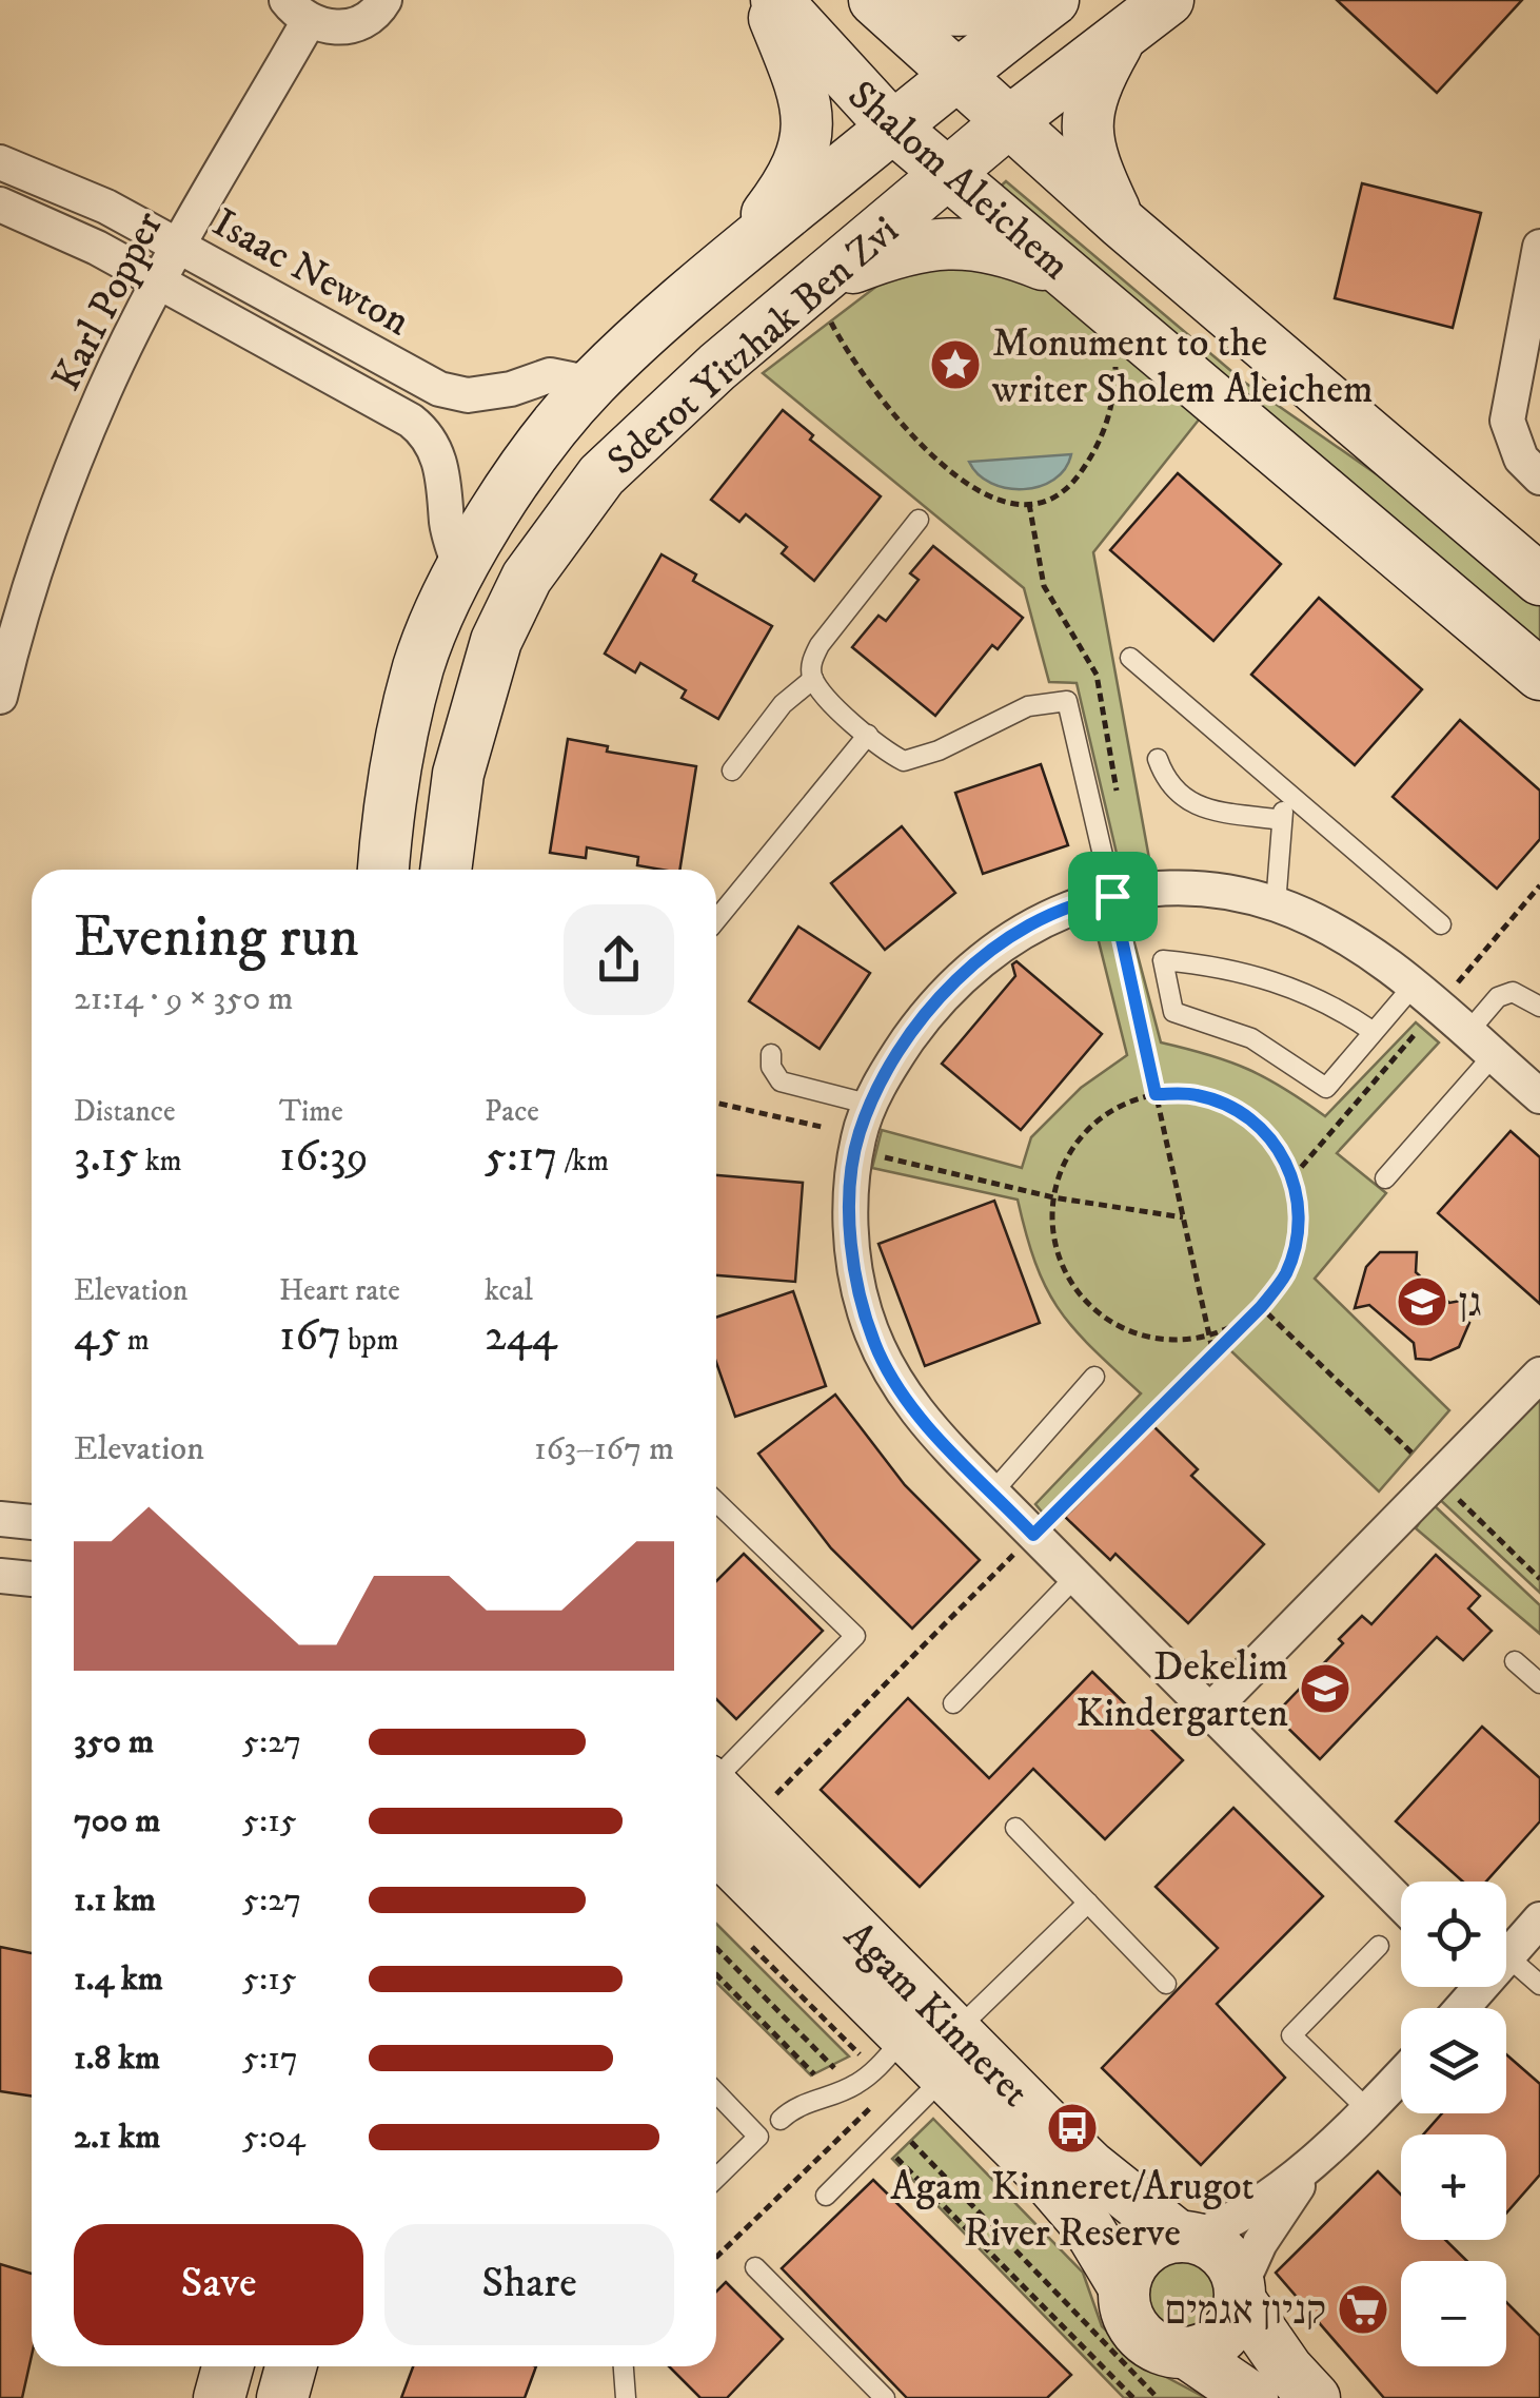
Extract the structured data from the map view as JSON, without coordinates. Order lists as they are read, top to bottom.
{
  "streets": {
    "main road": ["Shalom Aleichem", "Sderot Yitzhak Ben Zvi", "Agam Kinneret"],
    "street": ["Isaac Newton", "Karl Popper"]
  },
  "crossings": [
    ["Shalom Aleichem", "Sderot Yitzhak Ben Zvi"],
    ["Isaac Newton", "Karl Popper"],
    ["Isaac Newton", "Sderot Yitzhak Ben Zvi"]
  ],
  "places": {
    "place": ["Monument to the writer Sholem Aleichem"],
    "school or university": ["גן", "Dekelim Kindergarten"],
    "bus stop": ["Agam Kinneret/Arugot River Reserve"],
    "supermarket": ["קניון אגמים"]
  },
  "page": {
    "heading": ["Evening run", "21:14 · 9 × 350 m"],
    "stats": [
      ["Distance", "3.15 km"],
      ["Time", "16:39"],
      ["Pace", "5:17 /km"],
      ["Elevation", "45 m"],
      ["Heart rate", "167 bpm"],
      ["kcal", "244"]
    ],
    "chart": ["Elevation", "163–167 m"],
    "list": [
      {
        "name": "350 m",
        "note": "5:27"
      },
      {
        "name": "700 m",
        "note": "5:15"
      },
      {
        "name": "1.1 km",
        "note": "5:27"
      },
      {
        "name": "1.4 km",
        "note": "5:15"
      },
      {
        "name": "1.8 km",
        "note": "5:17"
      },
      {
        "name": "2.1 km",
        "note": "5:04"
      }
    ],
    "map_buttons": ["+", "−"],
    "buttons": ["Save", "Share"]
  }
}
